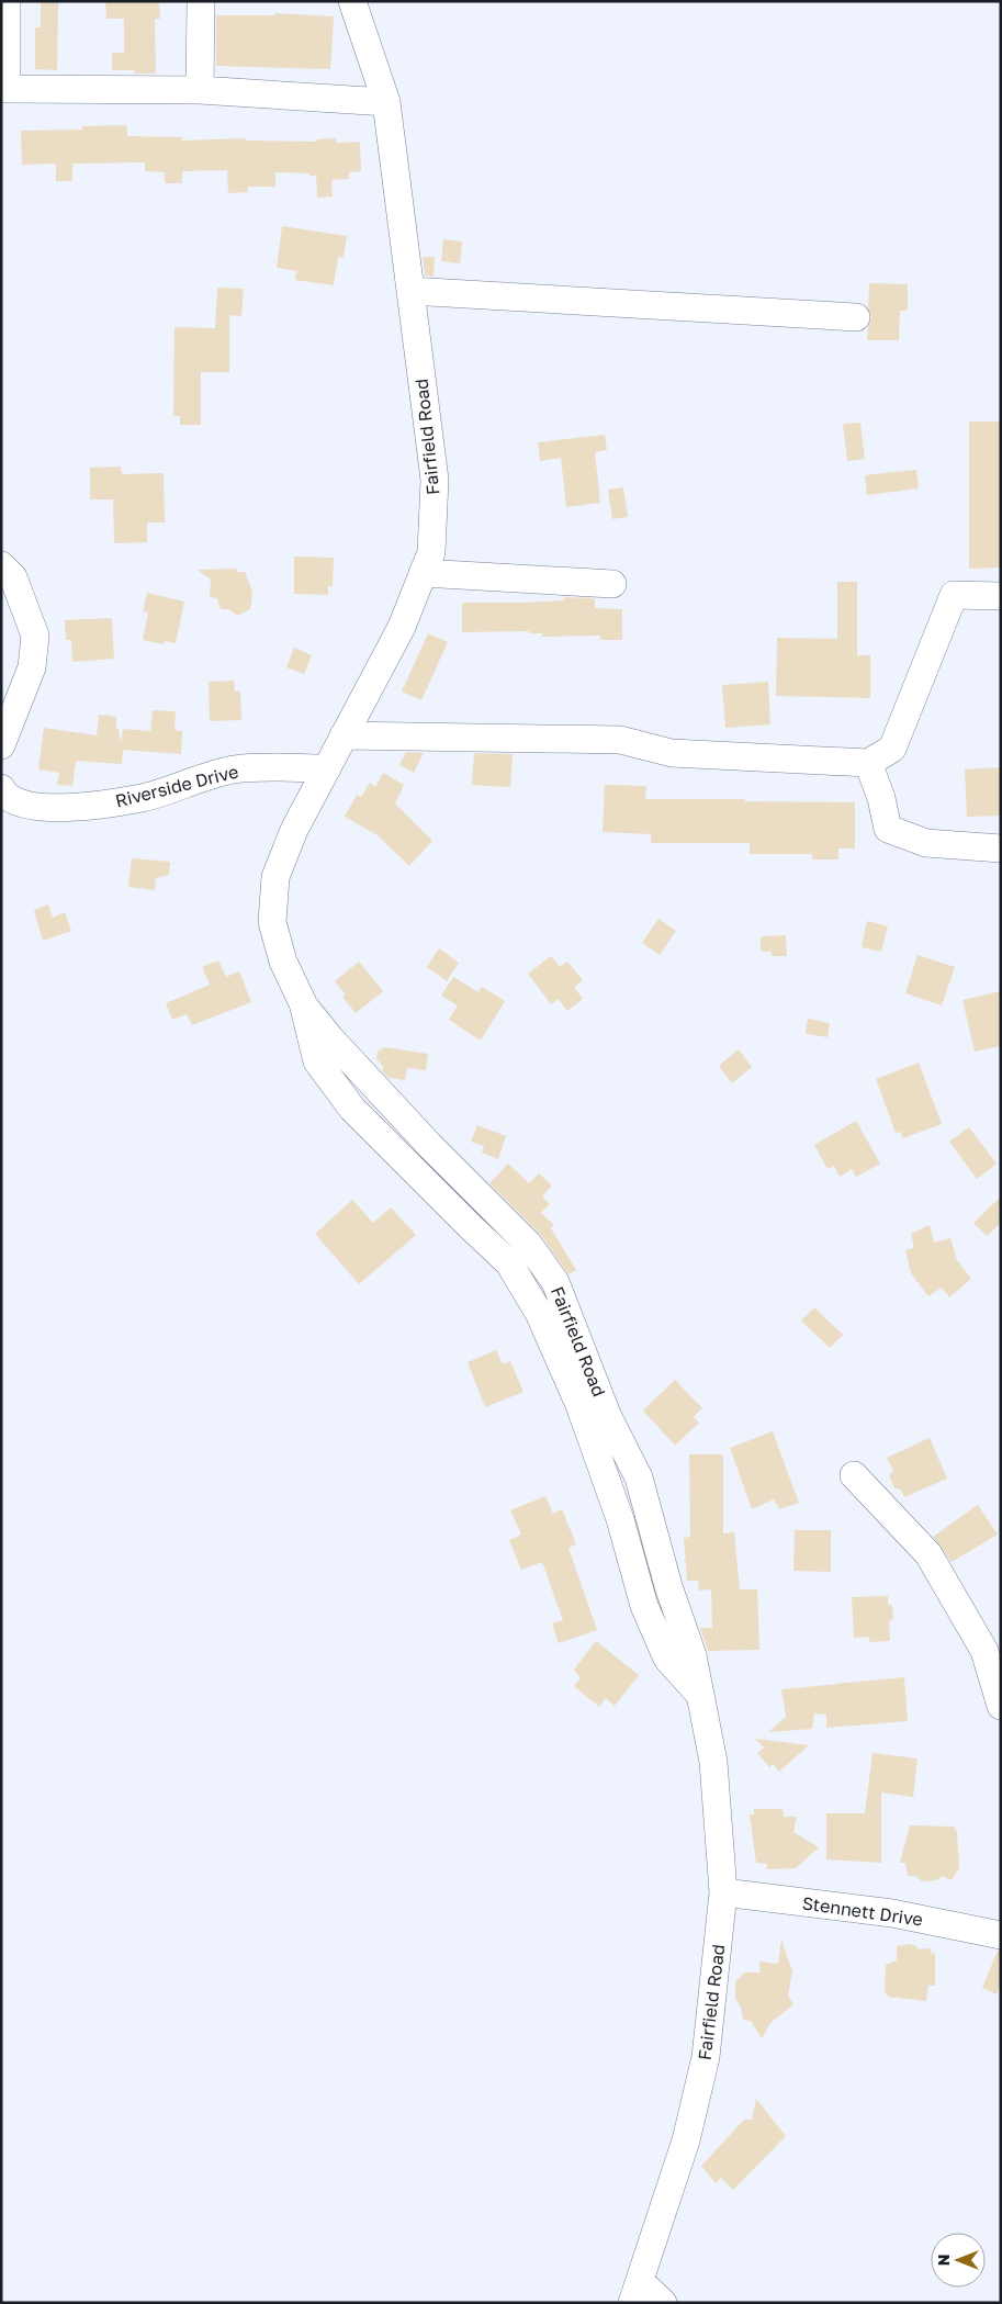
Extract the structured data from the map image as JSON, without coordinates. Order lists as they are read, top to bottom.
{
  "streets": {
    "street": ["Fairfield Road", "Riverside Drive", "Stennett Drive"]
  },
  "crossings": [
    ["Fairfield Road", "Riverside Drive"],
    ["Fairfield Road", "Stennett Drive"]
  ],
  "north": "left"
}
